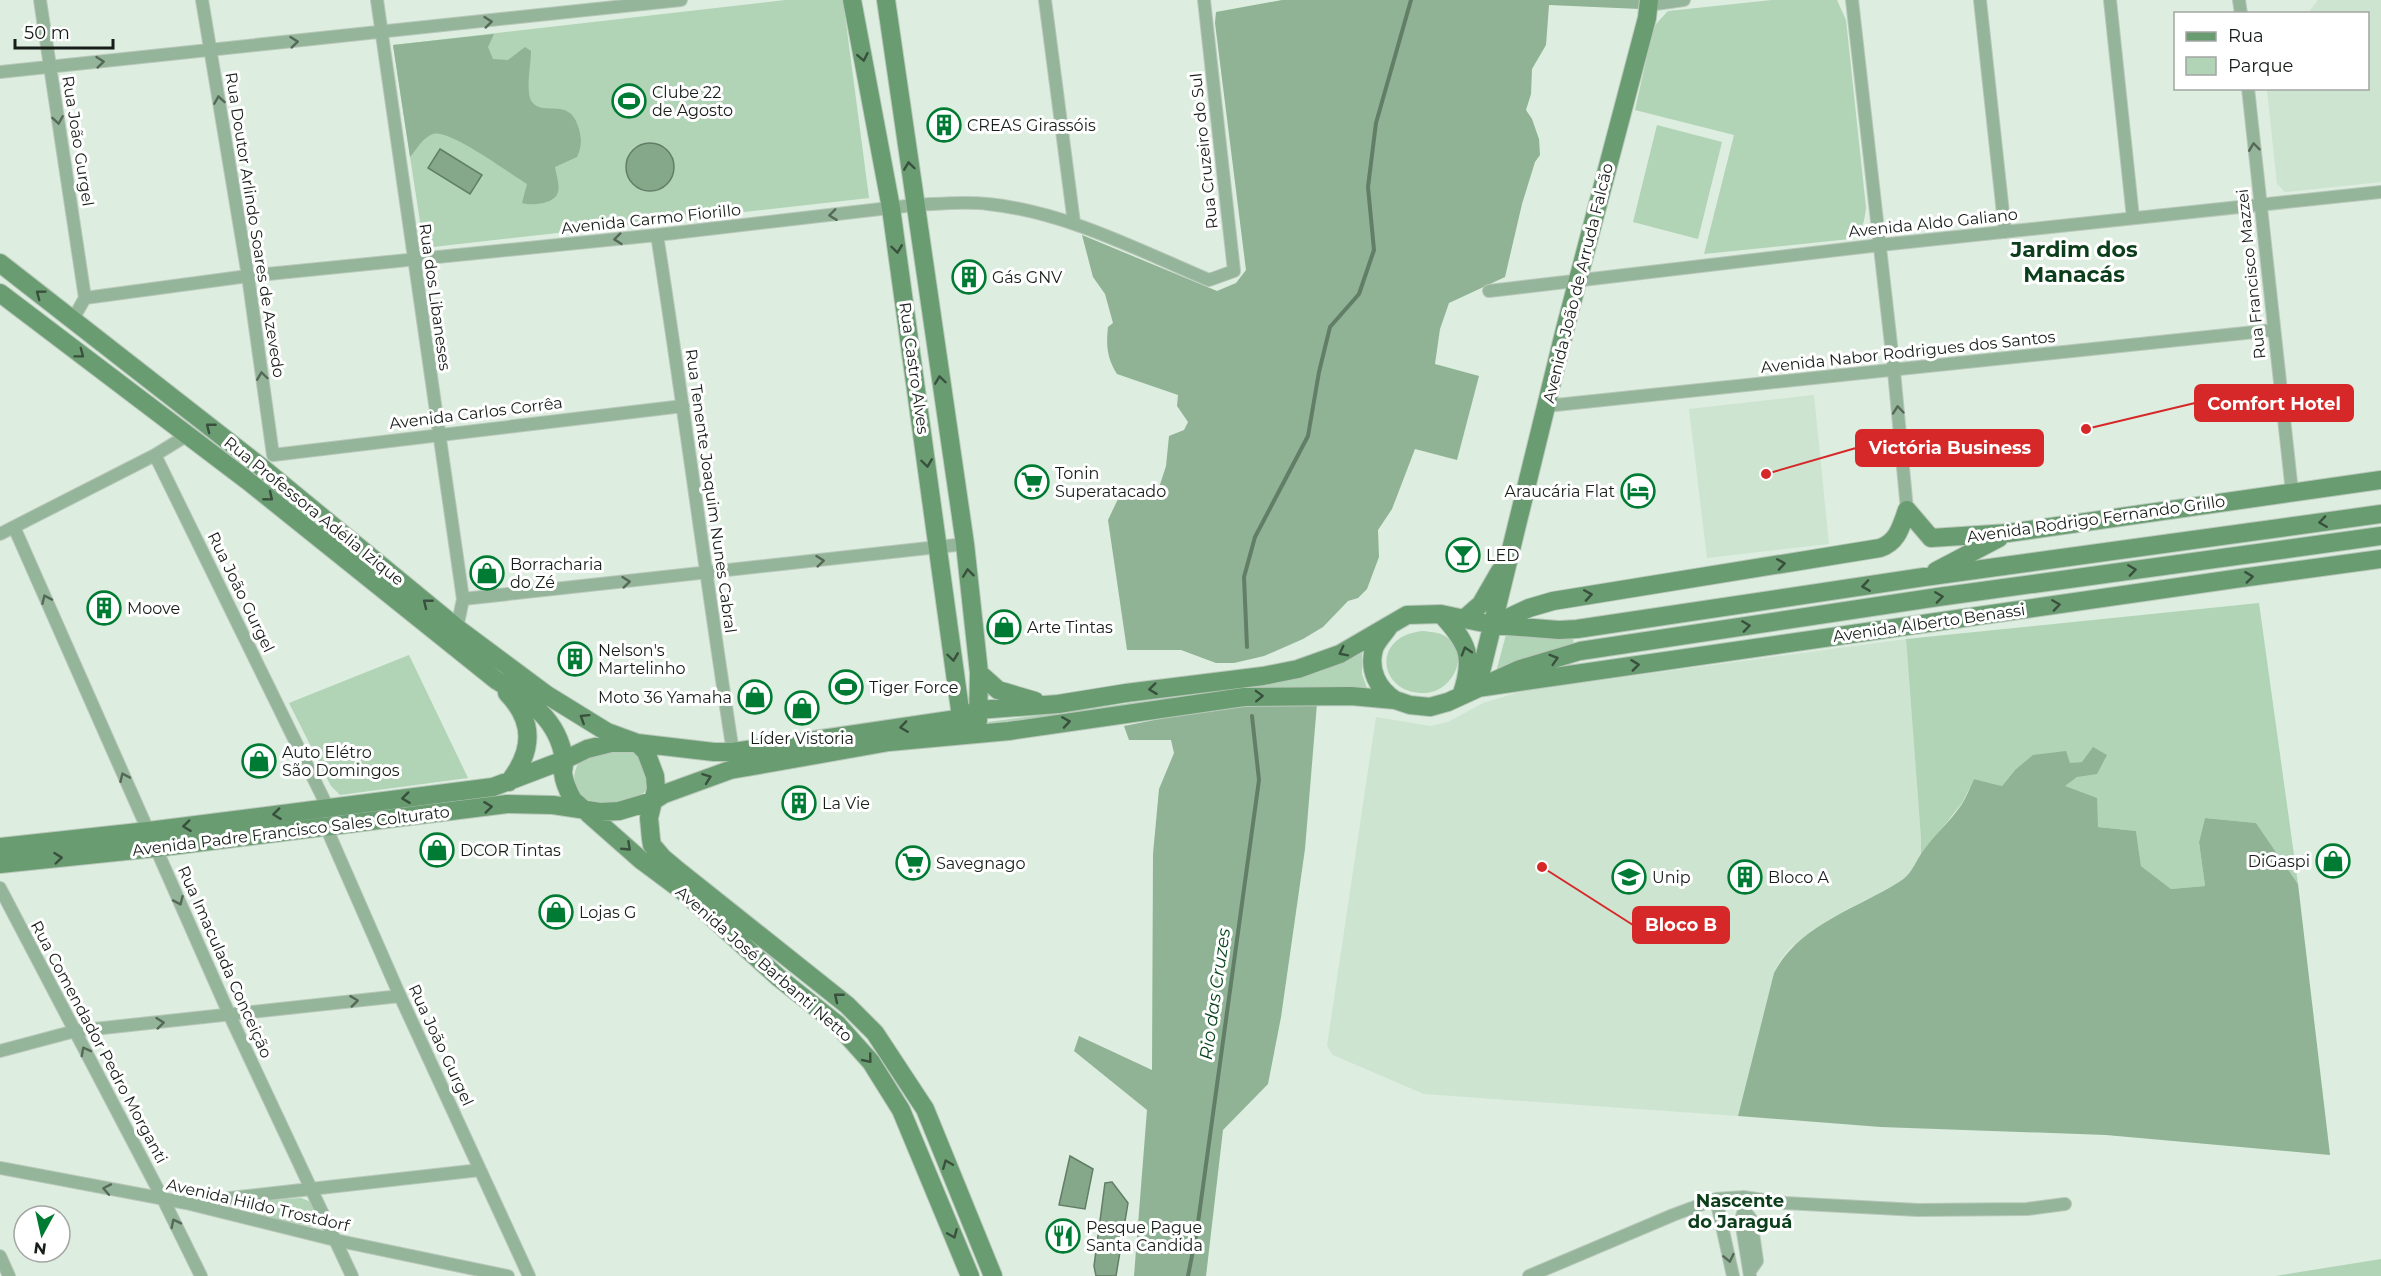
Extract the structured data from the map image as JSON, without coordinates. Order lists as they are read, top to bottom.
{
  "streets": {
    "main road": [
      "Avenida João de Arruda Falcão",
      "Rua Castro Alves",
      "Rua Professora Adélia Izique",
      "Avenida Rodrigo Fernando Grillo",
      "Avenida Alberto Benassi",
      "Avenida Padre Francisco Sales Colturato",
      "Avenida José Barbanti Netto"
    ],
    "street": [
      "Rua João Gurgel",
      "Rua Cruzeiro do Sul",
      "Avenida Carmo Fiorillo",
      "Avenida Aldo Galiano",
      "Rua Doutor Arlindo Soares de Azevedo",
      "Rua Francisco Mazzei",
      "Rua dos Libaneses",
      "Avenida Nabor Rodrigues dos Santos",
      "Avenida Carlos Corrêa",
      "Rua Tenente Joaquim Nunes Cabral",
      "Rua Imaculada Conceição",
      "Rua Comendador Pedro Morganti",
      "Avenida Hildo Trostdorf"
    ]
  },
  "crossings": [
    ["Rua João Gurgel", "Avenida Carmo Fiorillo"],
    ["Rua João Gurgel", "Avenida Padre Francisco Sales Colturato"],
    ["Rua Cruzeiro do Sul", "Avenida Carmo Fiorillo"],
    ["Avenida Carmo Fiorillo", "Rua Doutor Arlindo Soares de Azevedo"],
    ["Avenida Carmo Fiorillo", "Rua dos Libaneses"],
    ["Avenida Carmo Fiorillo", "Rua Castro Alves"],
    ["Avenida Carmo Fiorillo", "Rua Tenente Joaquim Nunes Cabral"],
    ["Avenida Aldo Galiano", "Rua Francisco Mazzei"],
    ["Avenida Aldo Galiano", "Avenida João de Arruda Falcão"],
    ["Rua Doutor Arlindo Soares de Azevedo", "Avenida Carlos Corrêa"],
    ["Rua Doutor Arlindo Soares de Azevedo", "Rua Professora Adélia Izique"],
    ["Rua Francisco Mazzei", "Avenida Nabor Rodrigues dos Santos"],
    ["Rua Francisco Mazzei", "Avenida Rodrigo Fernando Grillo"],
    ["Avenida João de Arruda Falcão", "Avenida Nabor Rodrigues dos Santos"],
    ["Avenida João de Arruda Falcão", "Avenida Alberto Benassi"],
    ["Rua dos Libaneses", "Avenida Carlos Corrêa"],
    ["Avenida Carlos Corrêa", "Rua Tenente Joaquim Nunes Cabral"],
    ["Avenida Carlos Corrêa", "Rua Professora Adélia Izique"],
    ["Rua Professora Adélia Izique", "Avenida Padre Francisco Sales Colturato"],
    ["Rua Professora Adélia Izique", "Avenida José Barbanti Netto"],
    ["Avenida Padre Francisco Sales Colturato", "Rua Imaculada Conceição"],
    ["Avenida Padre Francisco Sales Colturato", "Avenida José Barbanti Netto"],
    ["Rua Imaculada Conceição", "Avenida Hildo Trostdorf"],
    ["Rua Comendador Pedro Morganti", "Avenida Hildo Trostdorf"]
  ],
  "one_way": ["Avenida Carmo Fiorillo", "Rua Doutor Arlindo Soares de Azevedo", "Rua Comendador Pedro Morganti"],
  "districts": ["Jardim dos Manacás", "Nascente do Jaraguá"],
  "water": ["Rio das Cruzes"],
  "places": {
    "sports": ["Clube 22 de Agosto", "Tiger Force"],
    "building": [
      "CREAS Girassóis",
      "Gás GNV",
      "Moove",
      "Nelson's Martelinho",
      "La Vie",
      "Bloco A"
    ],
    "other": ["Comfort Hotel", "Victória Business", "Bloco B"],
    "supermarket": ["Tonin Superatacado", "Savegnago"],
    "hotel": ["Araucária Flat"],
    "bar": ["LED"],
    "shop": [
      "Borracharia do Zé",
      "Arte Tintas",
      "Moto 36 Yamaha",
      "Líder Vistoria",
      "Auto Elétro São Domingos",
      "DCOR Tintas",
      "DiGaspi",
      "Lojas G"
    ],
    "school or university": ["Unip"],
    "restaurant": ["Pesque Pague Santa Candida"]
  },
  "legend": ["Rua", "Parque"],
  "scale_bar": "50 m",
  "north": "bottom"
}
